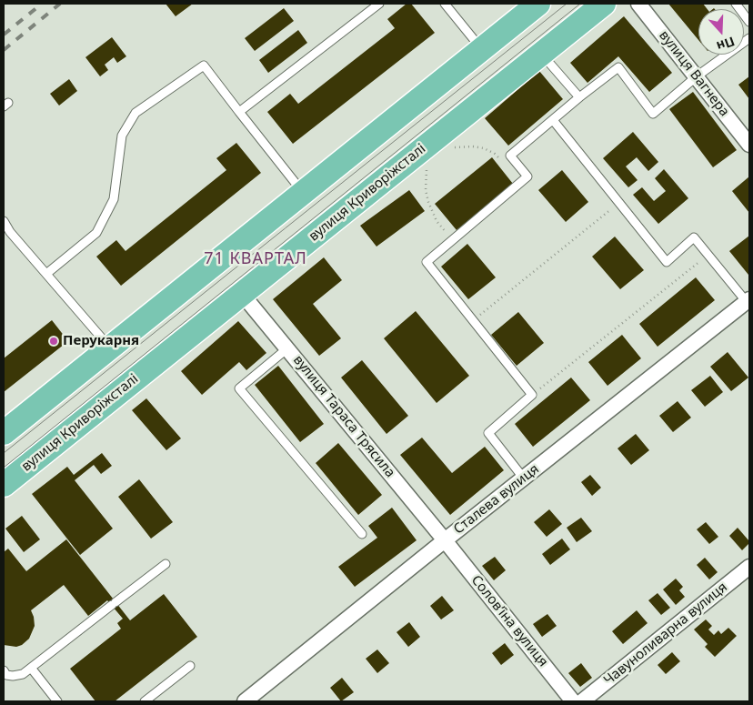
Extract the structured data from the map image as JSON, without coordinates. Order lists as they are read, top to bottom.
{
  "streets": {
    "main road": ["вулиця Криворіжсталі"],
    "street": [
      "вулиця Вагнера",
      "вулиця Тараса Трясила",
      "Сталева вулиця",
      "Соловʼїна вулиця",
      "Чавуноливарна вулиця"
    ]
  },
  "crossings": [
    ["вулиця Криворіжсталі", "вулиця Тараса Трясила"],
    ["вулиця Тараса Трясила", "Сталева вулиця"],
    ["вулиця Тараса Трясила", "Соловʼїна вулиця"],
    ["Сталева вулиця", "Соловʼїна вулиця"]
  ],
  "districts": ["71 КВАРТАЛ"],
  "places": ["Перукарня"],
  "north": "bottom"
}
